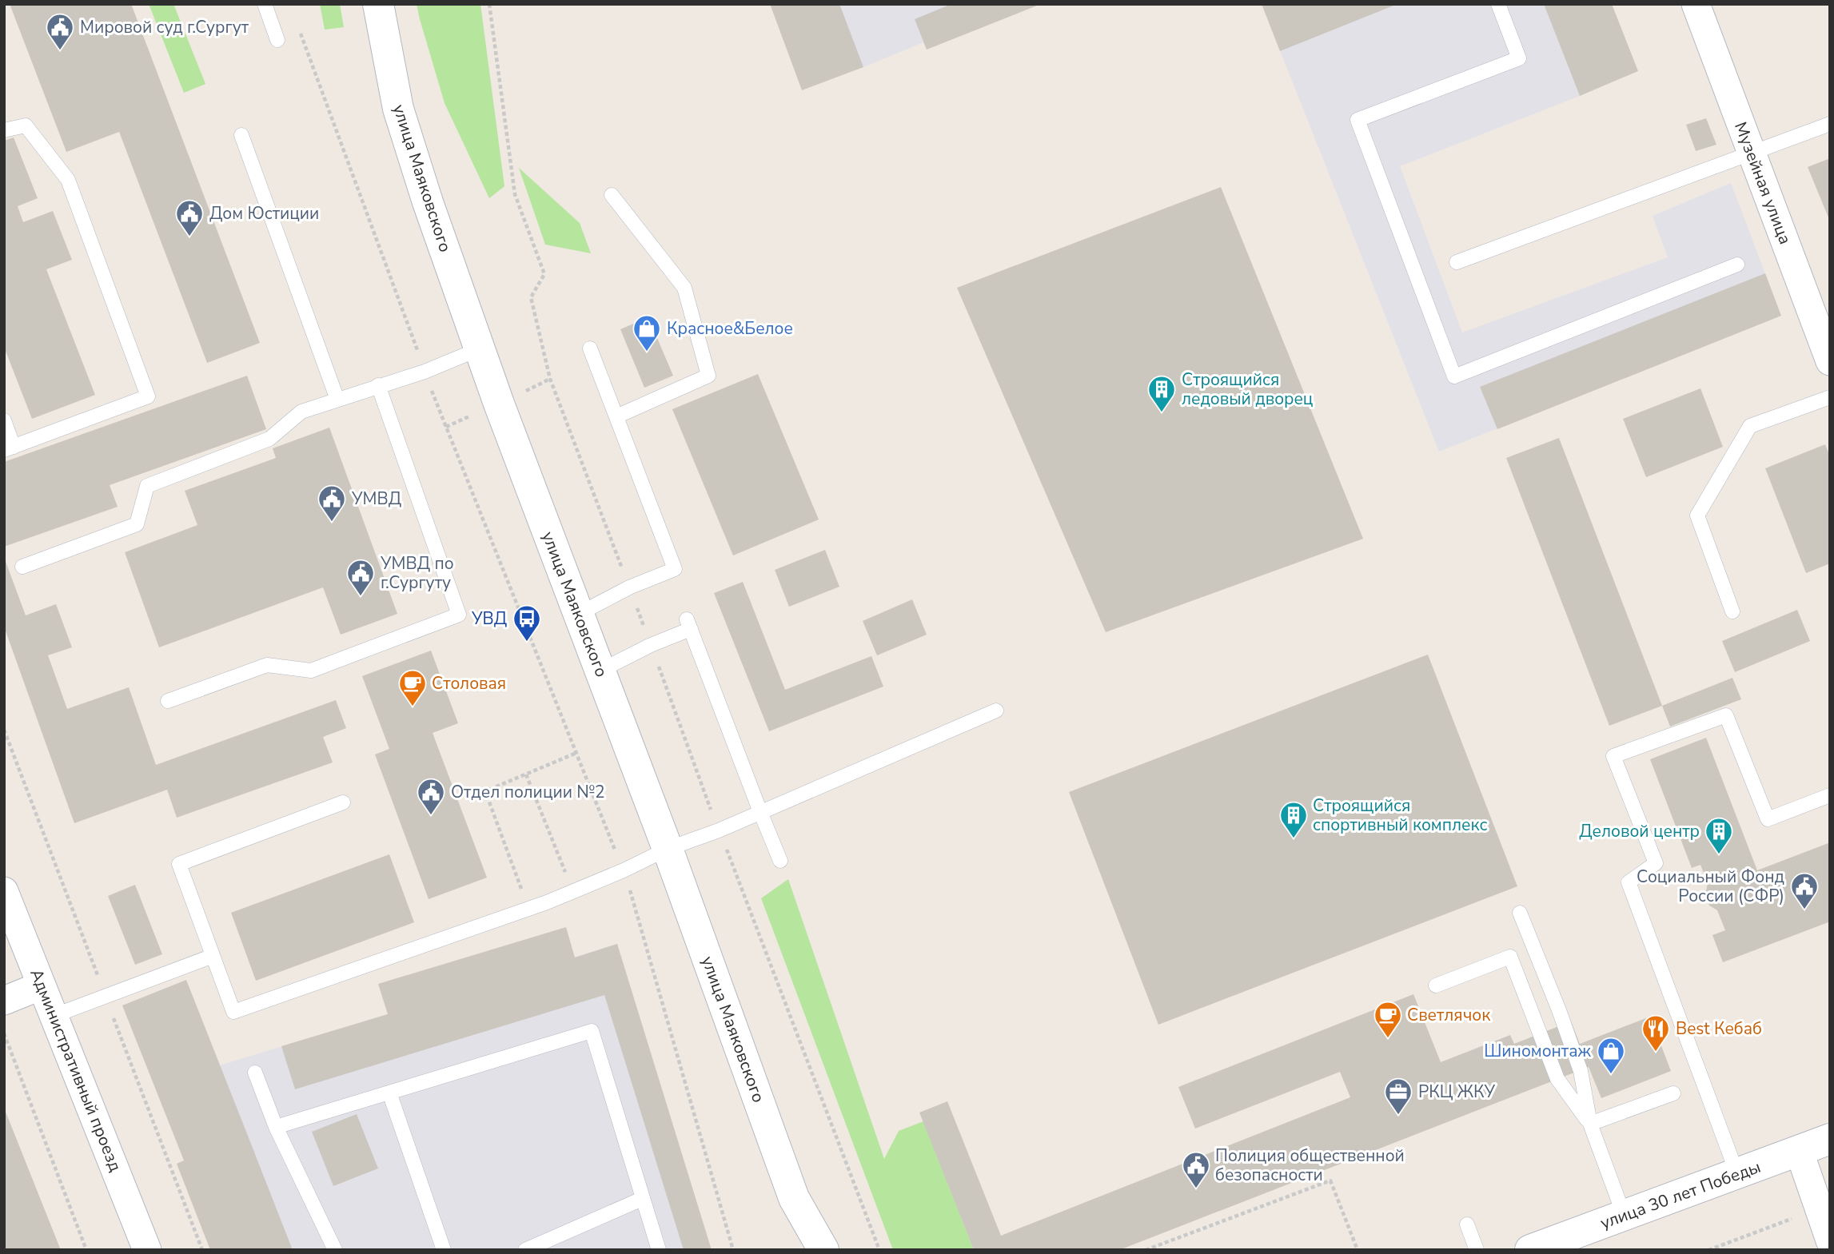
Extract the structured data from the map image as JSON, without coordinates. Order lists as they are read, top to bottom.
{
  "streets": {
    "main road": ["улица Маяковского", "улица 30 лет Победы"],
    "street": ["Музейная улица", "Административный проезд"]
  },
  "places": {
    "public building": [
      "Мировой суд г.Сургут",
      "Дом Юстиции",
      "УМВД",
      "УМВД по г.Сургуту",
      "Отдел полиции №2",
      "Социальный Фонд России (СФР)",
      "Полиция общественной безопасности"
    ],
    "shop": ["Красное&Белое", "Шиномонтаж"],
    "building": ["Строящийся ледовый дворец", "Строящийся спортивный комплекс", "Деловой центр"],
    "bus stop": ["УВД"],
    "cafe": ["Столовая", "Светлячок"],
    "restaurant": ["Best Кебаб"],
    "office": ["РКЦ ЖКУ"]
  }
}
